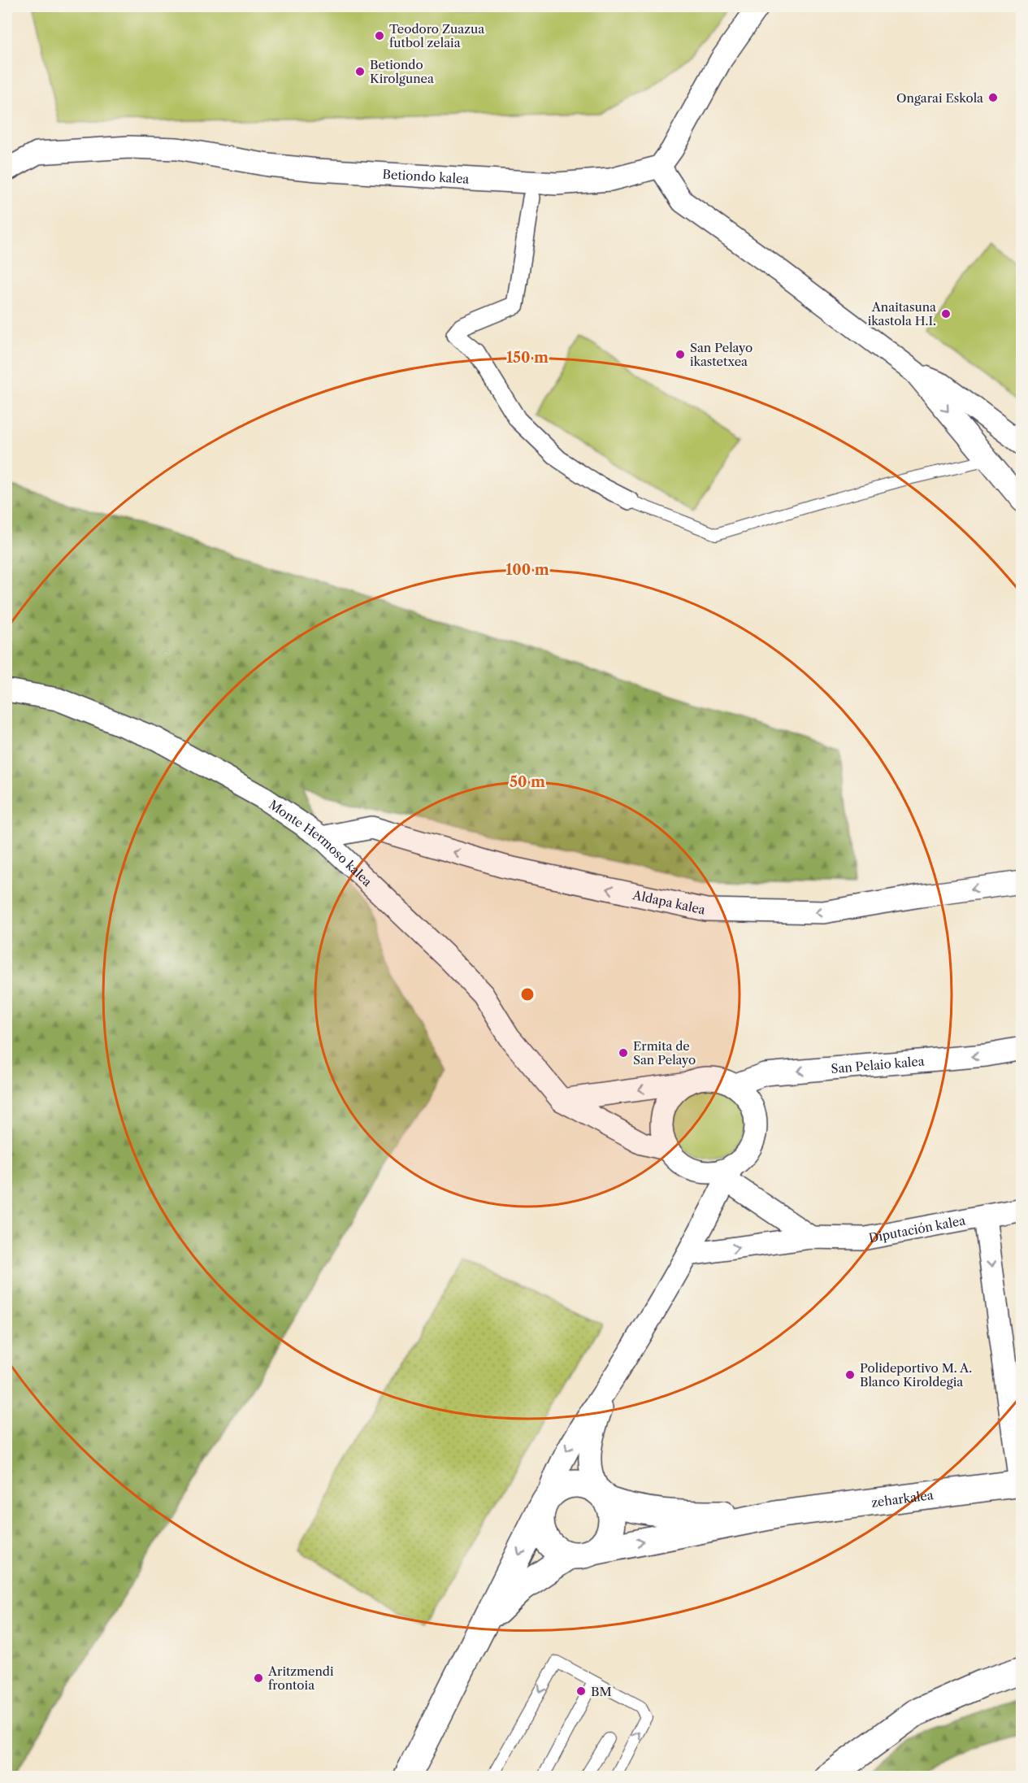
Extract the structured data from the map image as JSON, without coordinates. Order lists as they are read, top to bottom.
{
  "streets": {
    "street": [
      "Betiondo kalea",
      "Monte Hermoso kalea",
      "Aldapa kalea",
      "San Pelaio kalea",
      "Diputación kalea",
      "zeharkalea"
    ]
  },
  "crossings": [
    ["Monte Hermoso kalea", "Aldapa kalea"],
    ["Monte Hermoso kalea", "San Pelaio kalea"]
  ],
  "one_way": ["Aldapa kalea", "San Pelaio kalea"],
  "places": [
    "Teodoro Zuazua futbol zelaia",
    "Betiondo Kirolgunea",
    "Ongarai Eskola",
    "Anaitasuna ikastola H.I.",
    "San Pelayo ikastetxea",
    "Ermita de San Pelayo",
    "Polideportivo M. A. Blanco Kiroldegia",
    "Aritzmendi frontoia",
    "BM"
  ],
  "rings": ["150 m", "100 m", "50 m"]
}
